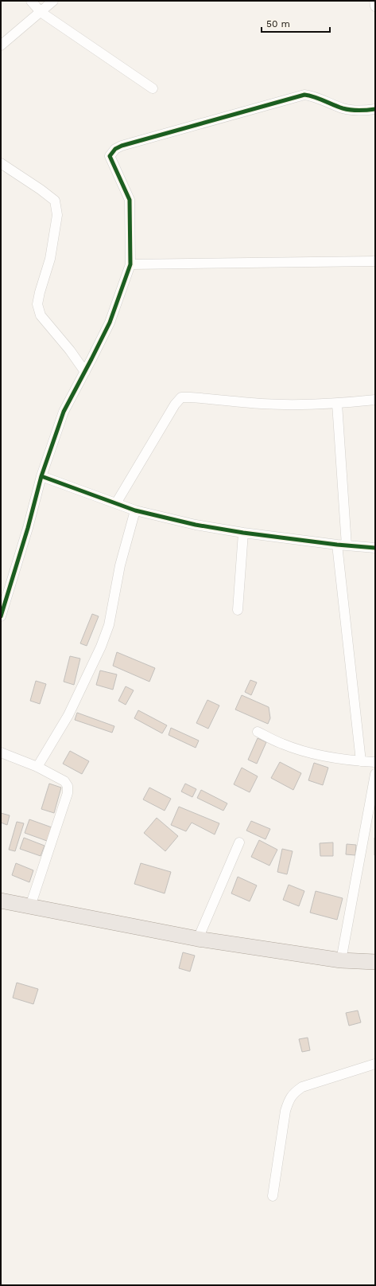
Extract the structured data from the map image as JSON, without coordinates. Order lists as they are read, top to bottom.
{
  "scale_bar": "50 m"
}
